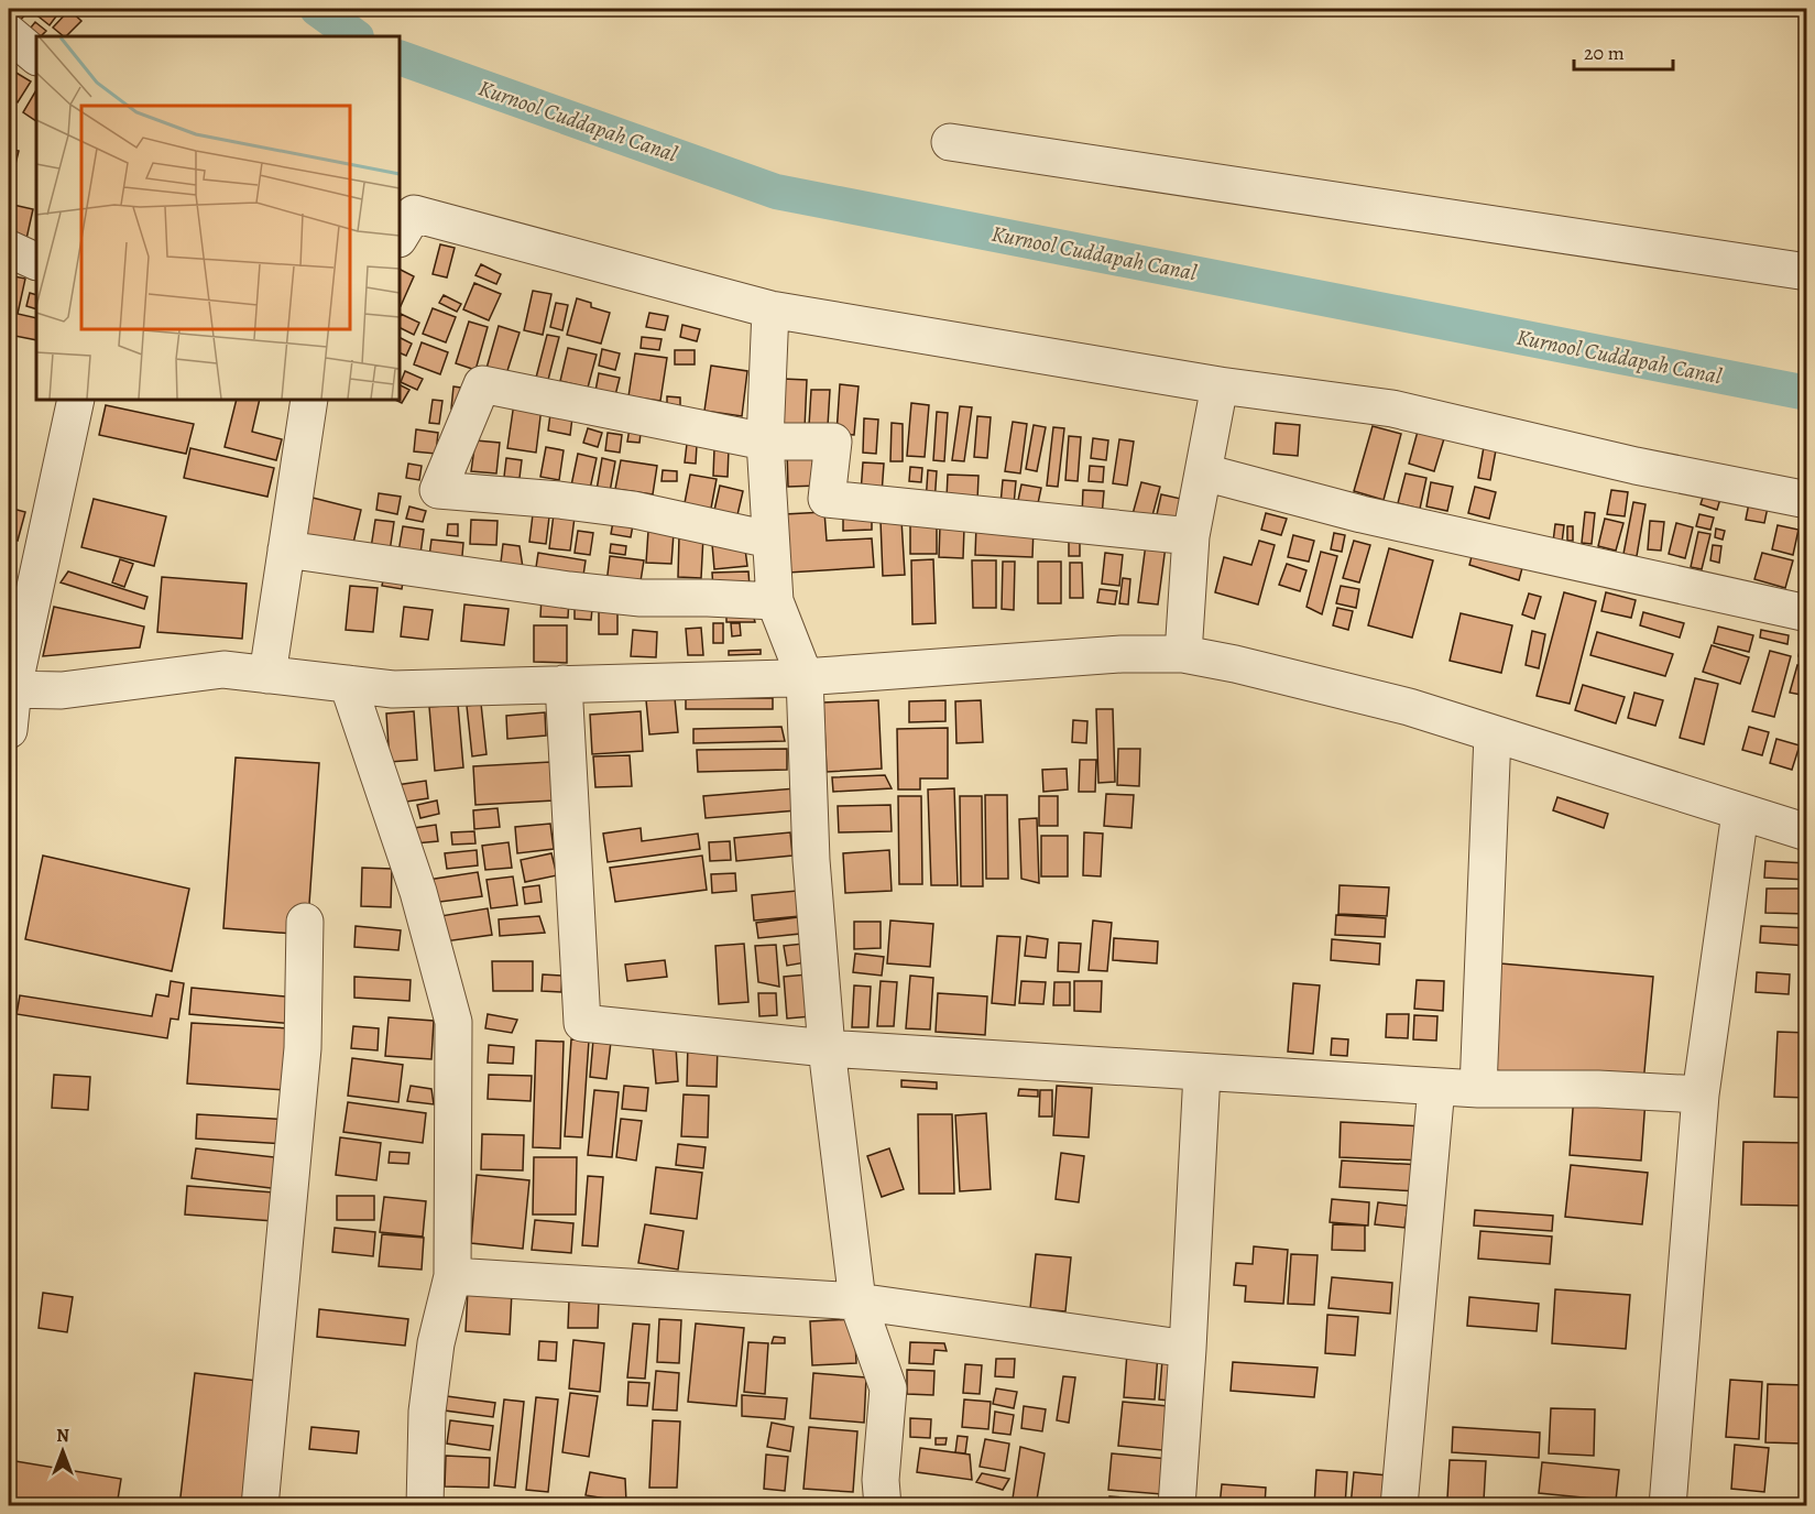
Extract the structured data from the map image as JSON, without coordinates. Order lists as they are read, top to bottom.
{
  "water": ["Kurnool Cuddapah Canal"],
  "scale_bar": "20 m",
  "north": "top"
}
